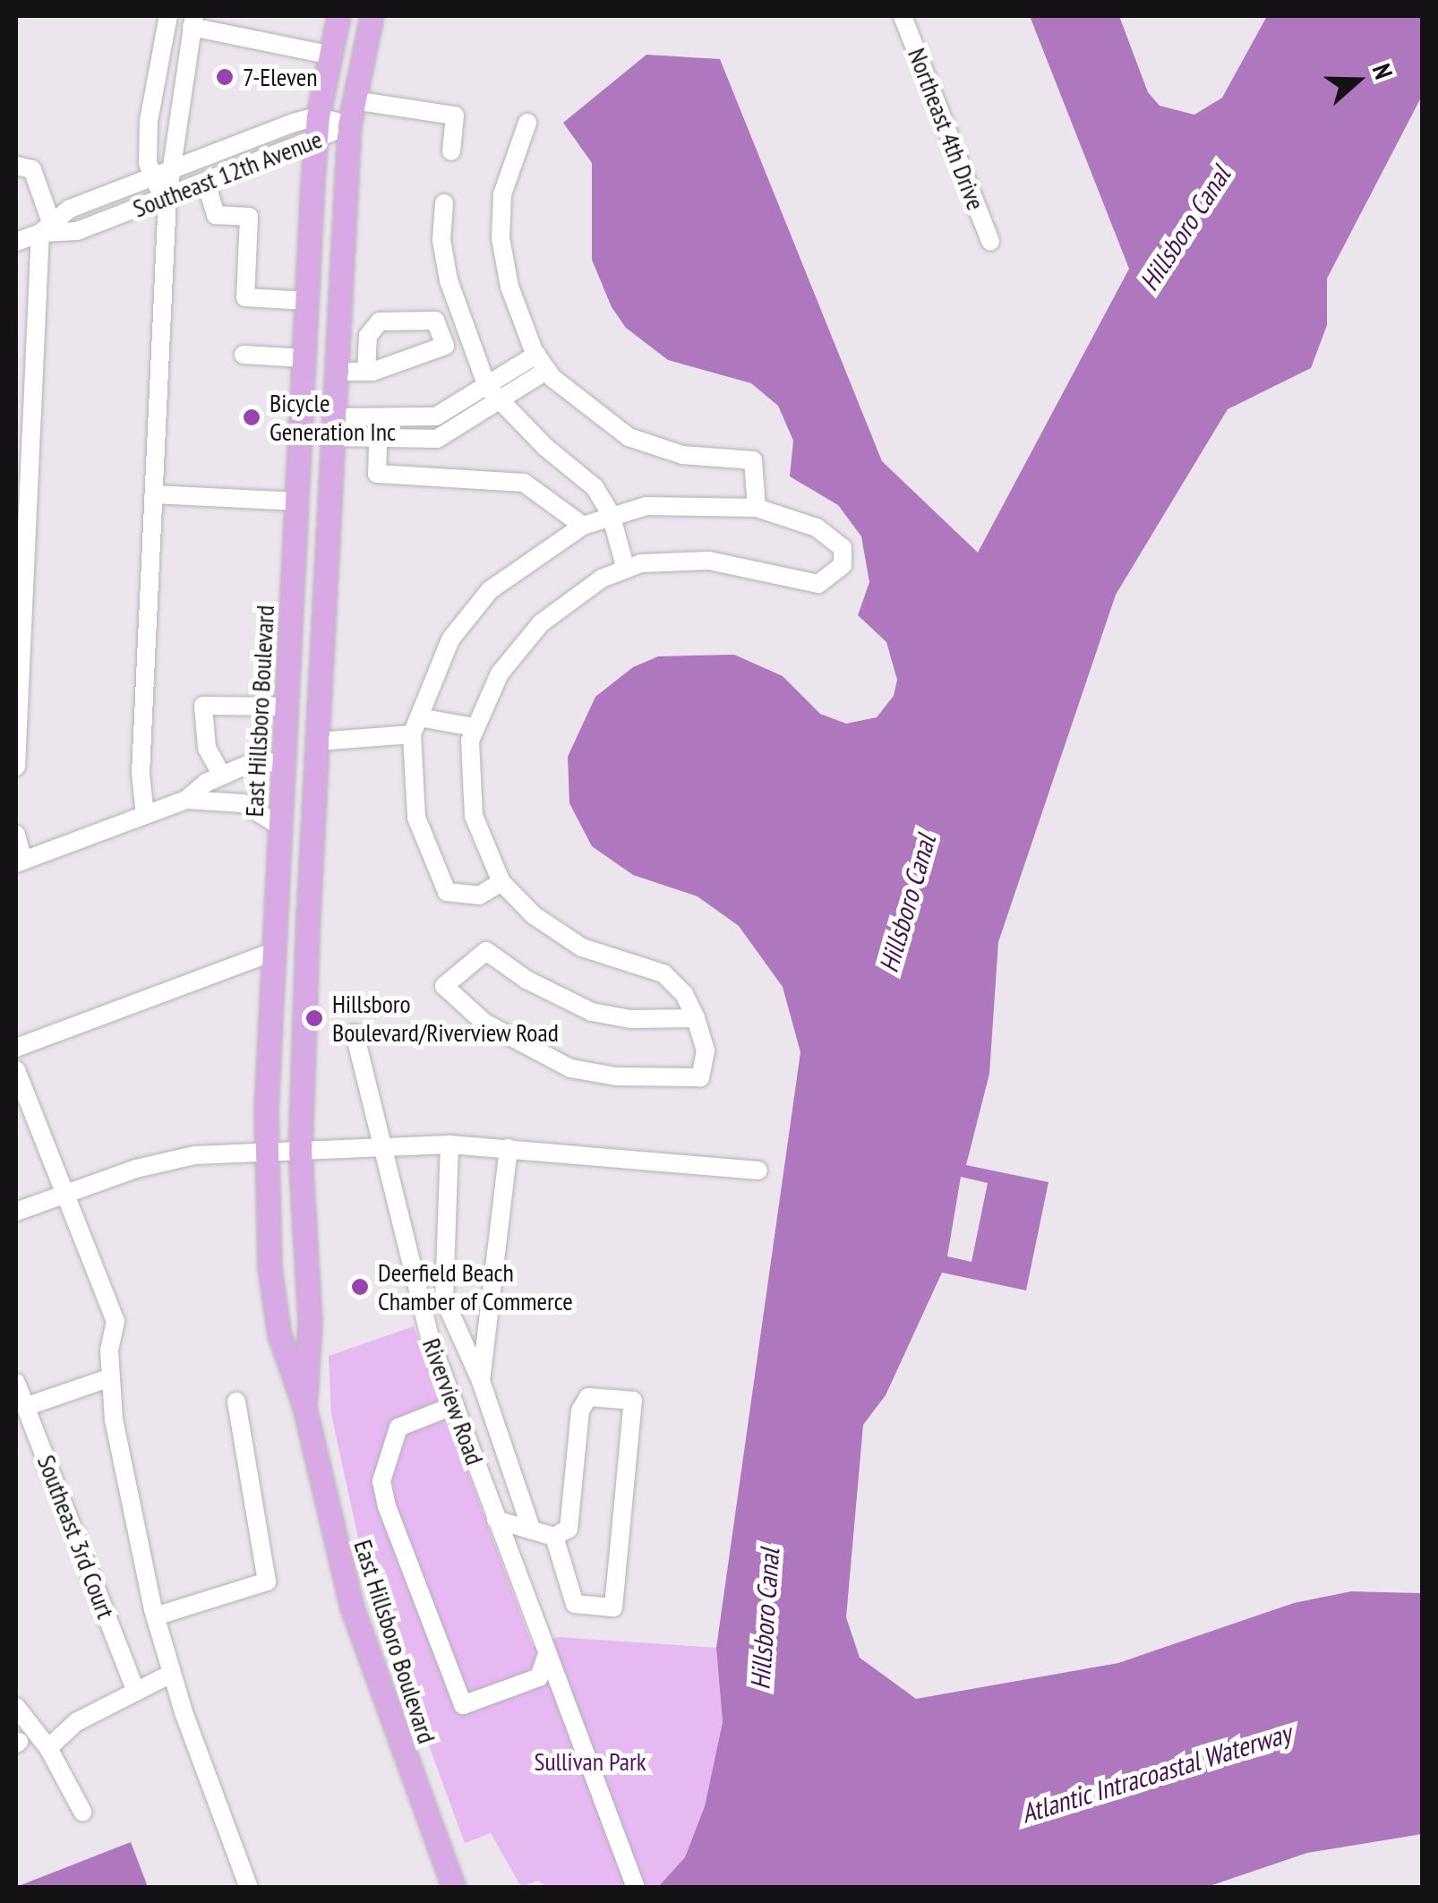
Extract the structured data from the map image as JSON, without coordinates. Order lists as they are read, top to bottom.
{
  "streets": {
    "main road": ["East Hillsboro Boulevard"],
    "street": [
      "Northeast 4th Drive",
      "Southeast 12th Avenue",
      "Riverview Road",
      "Southeast 3rd Court"
    ]
  },
  "crossings": [
    ["Southeast 12th Avenue", "East Hillsboro Boulevard"]
  ],
  "water": ["Hillsboro Canal", "Atlantic Intracoastal Waterway"],
  "parks": ["Sullivan Park"],
  "places": [
    "7-Eleven",
    "Bicycle Generation Inc",
    "Hillsboro Boulevard/Riverview Road",
    "Deerfield Beach Chamber of Commerce"
  ],
  "north": "right"
}
